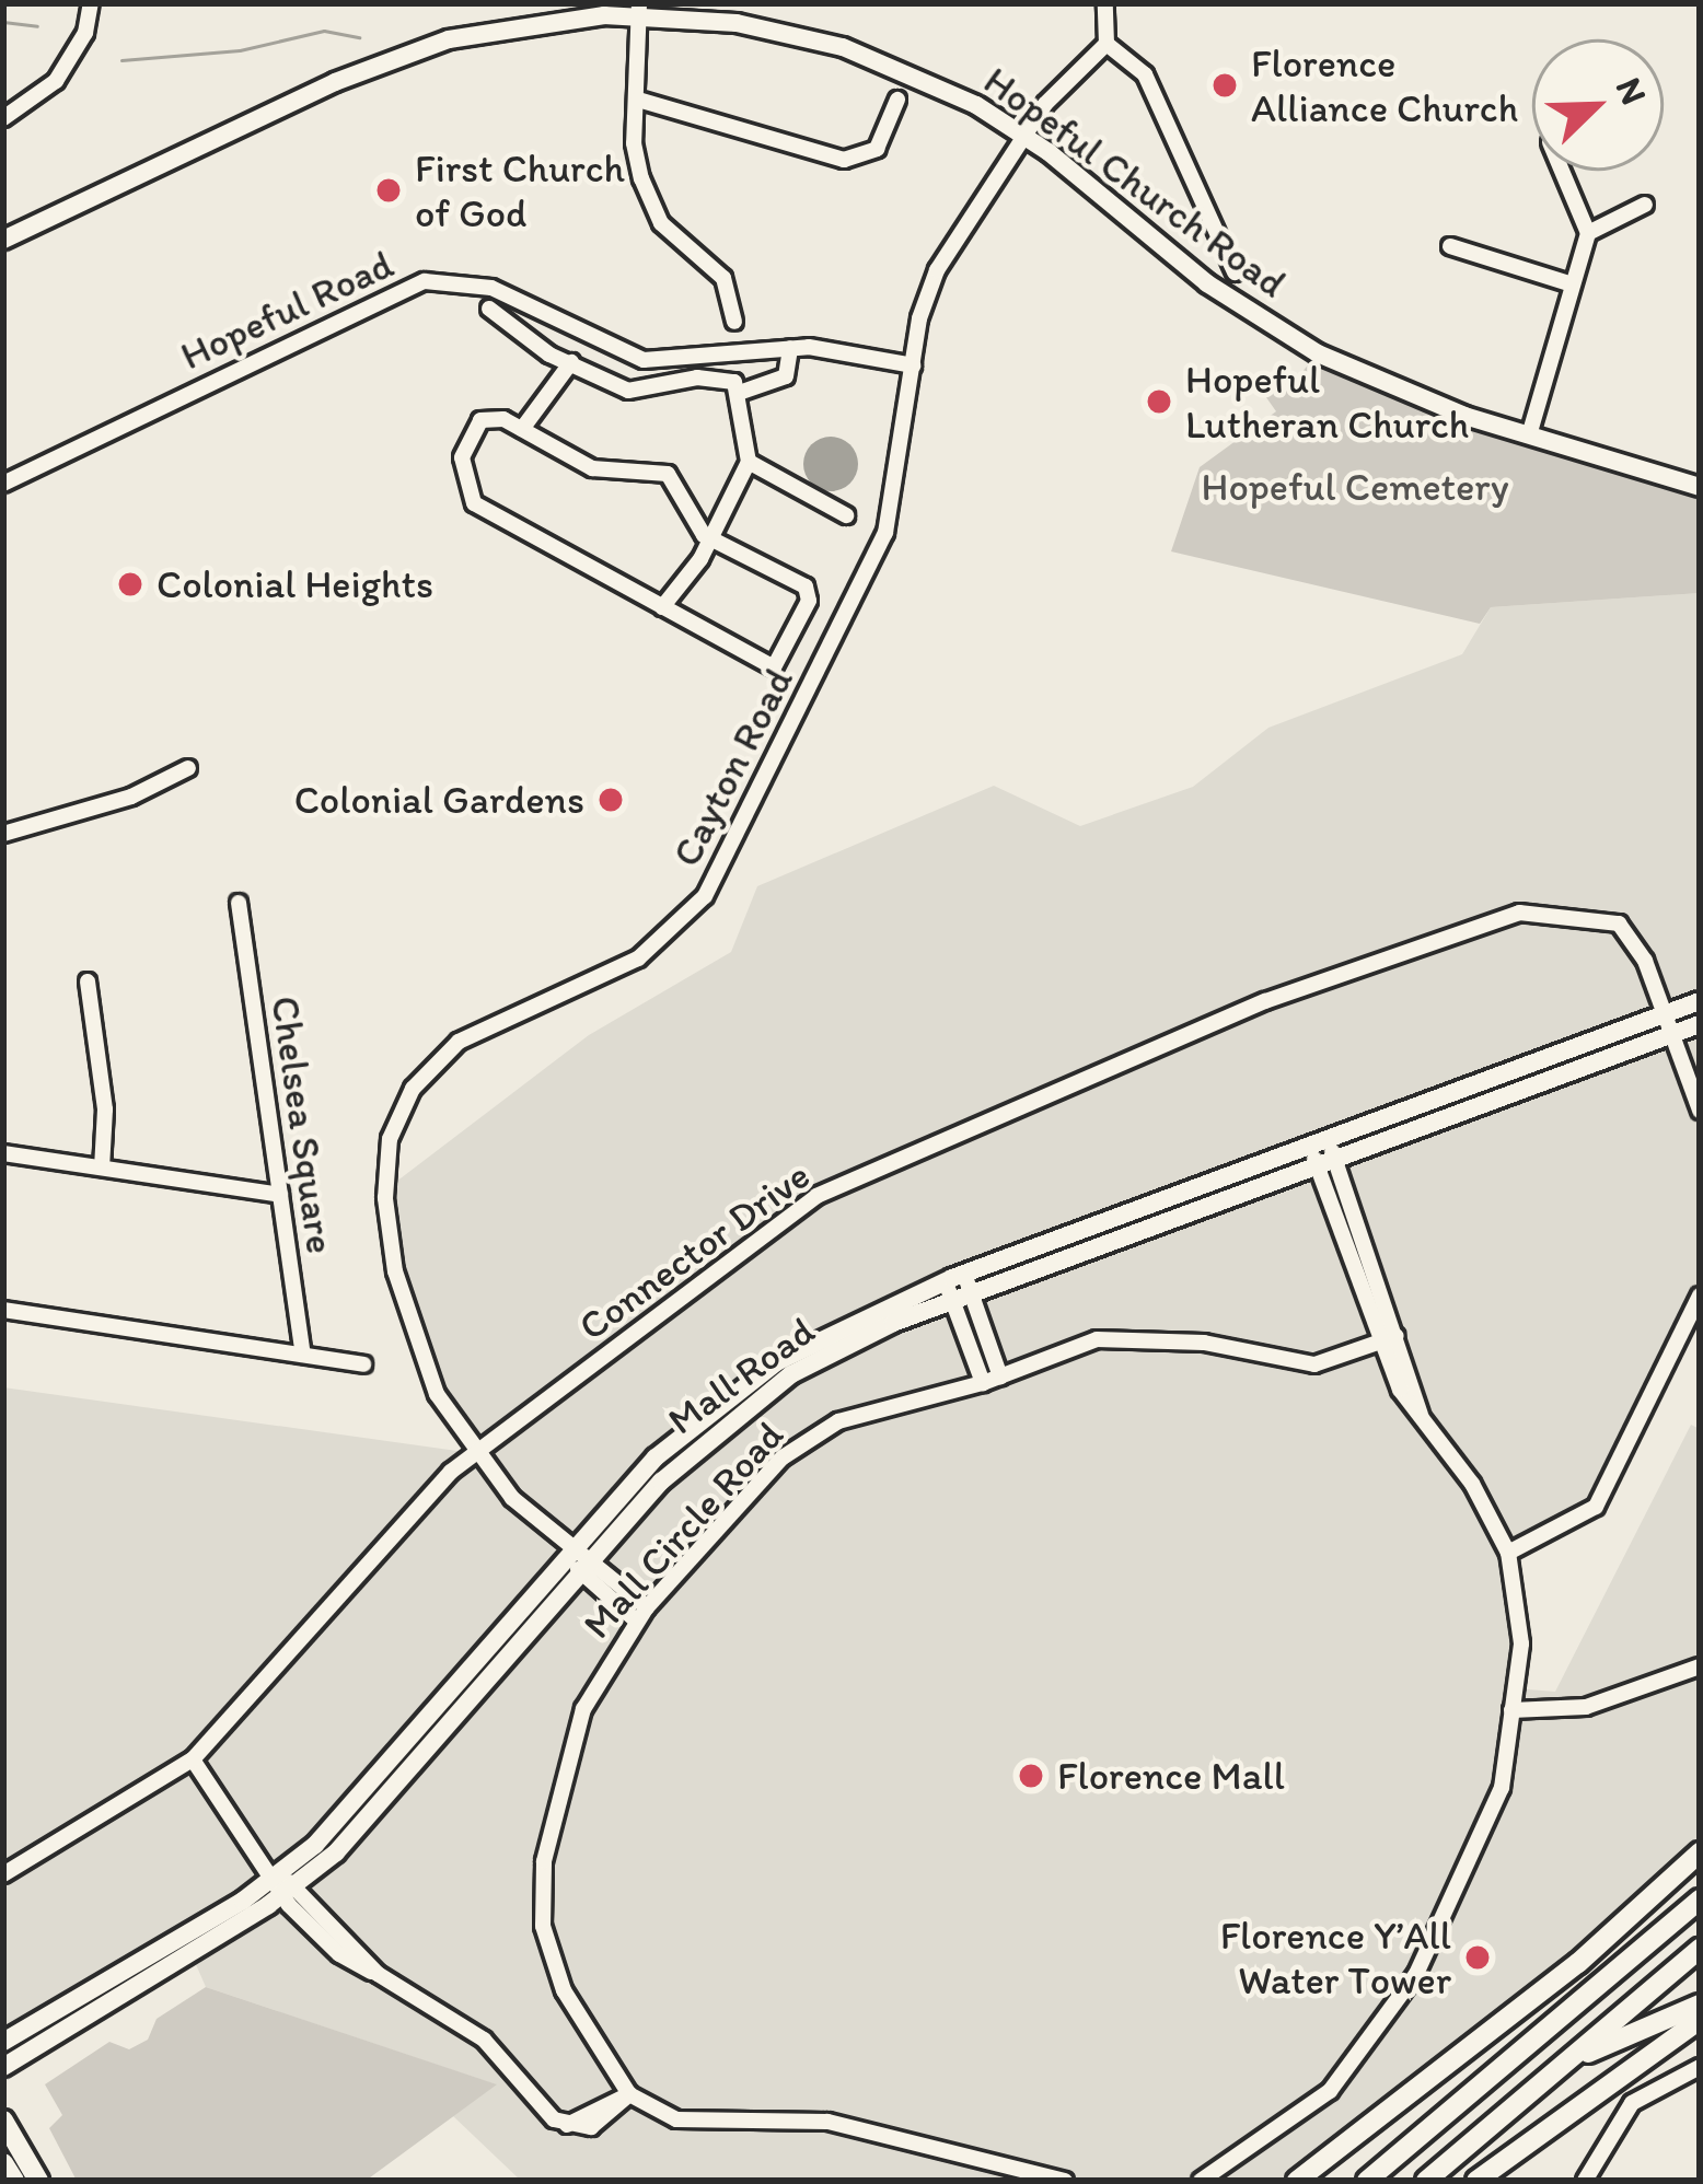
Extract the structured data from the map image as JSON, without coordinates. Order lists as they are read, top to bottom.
{
  "streets": {
    "main road": ["Hopeful Church Road", "Mall Road"],
    "street": [
      "Hopeful Road",
      "Cayton Road",
      "Chelsea Square",
      "Connector Drive",
      "Mall Circle Road"
    ]
  },
  "crossings": [
    ["Hopeful Church Road", "Cayton Road"],
    ["Hopeful Road", "Cayton Road"],
    ["Cayton Road", "Connector Drive"],
    ["Cayton Road", "Mall Road"],
    ["Connector Drive", "Mall Road"]
  ],
  "parks": ["Hopeful Cemetery"],
  "places": [
    "Florence Alliance Church",
    "First Church of God",
    "Hopeful Lutheran Church",
    "Colonial Heights",
    "Colonial Gardens",
    "Florence Mall",
    "Florence Y’All Water Tower"
  ],
  "north": "top right"
}
